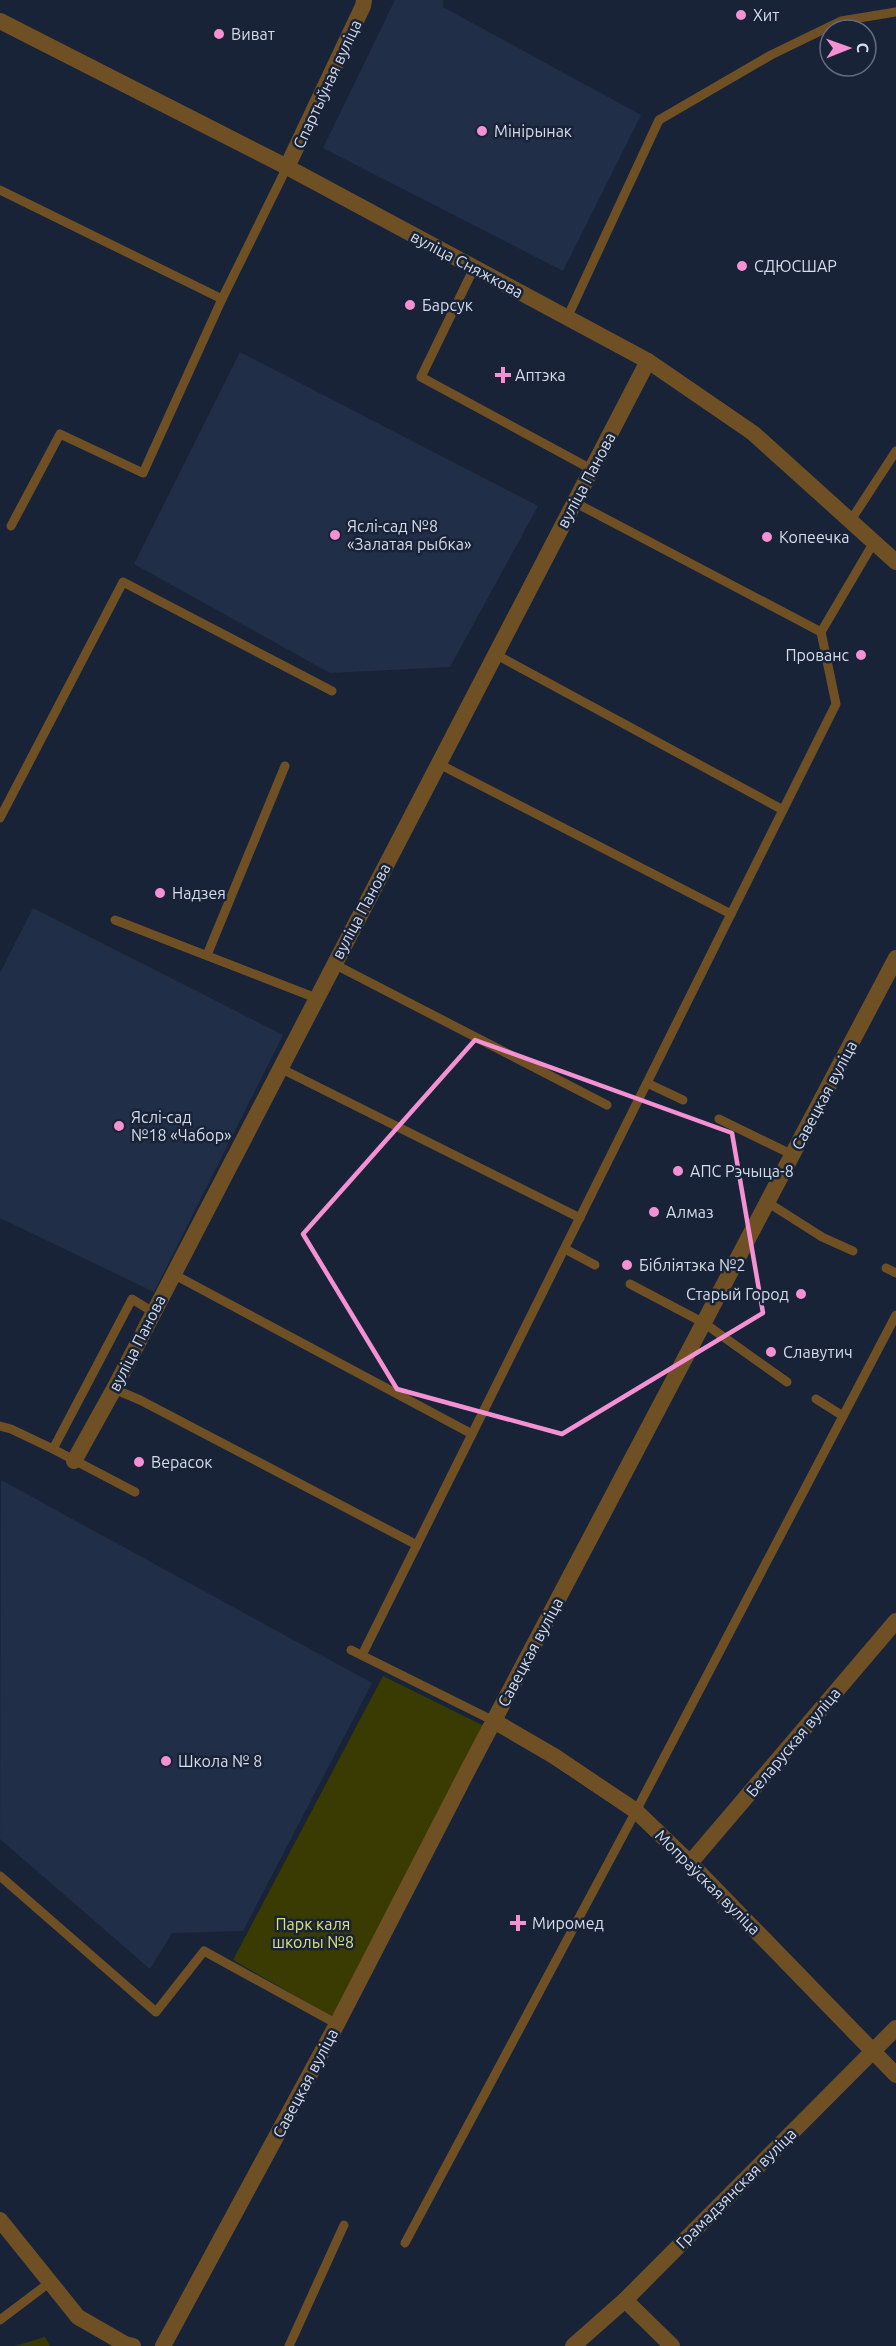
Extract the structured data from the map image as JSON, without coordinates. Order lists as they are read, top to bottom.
{
  "streets": {
    "street": [
      "Спартыўная вуліца",
      "вуліца Сняжкова",
      "вуліца Панова",
      "Савецкая вуліца",
      "Беларуская вуліца",
      "Мопраўская вуліца",
      "Грамадзянская вуліца"
    ]
  },
  "crossings": [
    ["Спартыўная вуліца", "вуліца Сняжкова"],
    ["вуліца Сняжкова", "вуліца Панова"],
    ["Савецкая вуліца", "Мопраўская вуліца"],
    ["Беларуская вуліца", "Мопраўская вуліца"],
    ["Мопраўская вуліца", "Грамадзянская вуліца"]
  ],
  "parks": ["Парк каля школы №8"],
  "places": {
    "other": [
      "Хит",
      "Виват",
      "Мінірынак",
      "СДЮСШАР",
      "Барсук",
      "Яслі-сад №8 «Залатая рыбка»",
      "Копеечка",
      "Прованс",
      "Надзея",
      "Яслі-сад №18 «Чабор»",
      "АПС Рэчыца-8",
      "Алмаз",
      "Бібліятэка №2",
      "Старый Город",
      "Славутич",
      "Верасок",
      "Школа № 8"
    ],
    "health": ["Аптэка", "Миромед"]
  },
  "north": "right"
}
